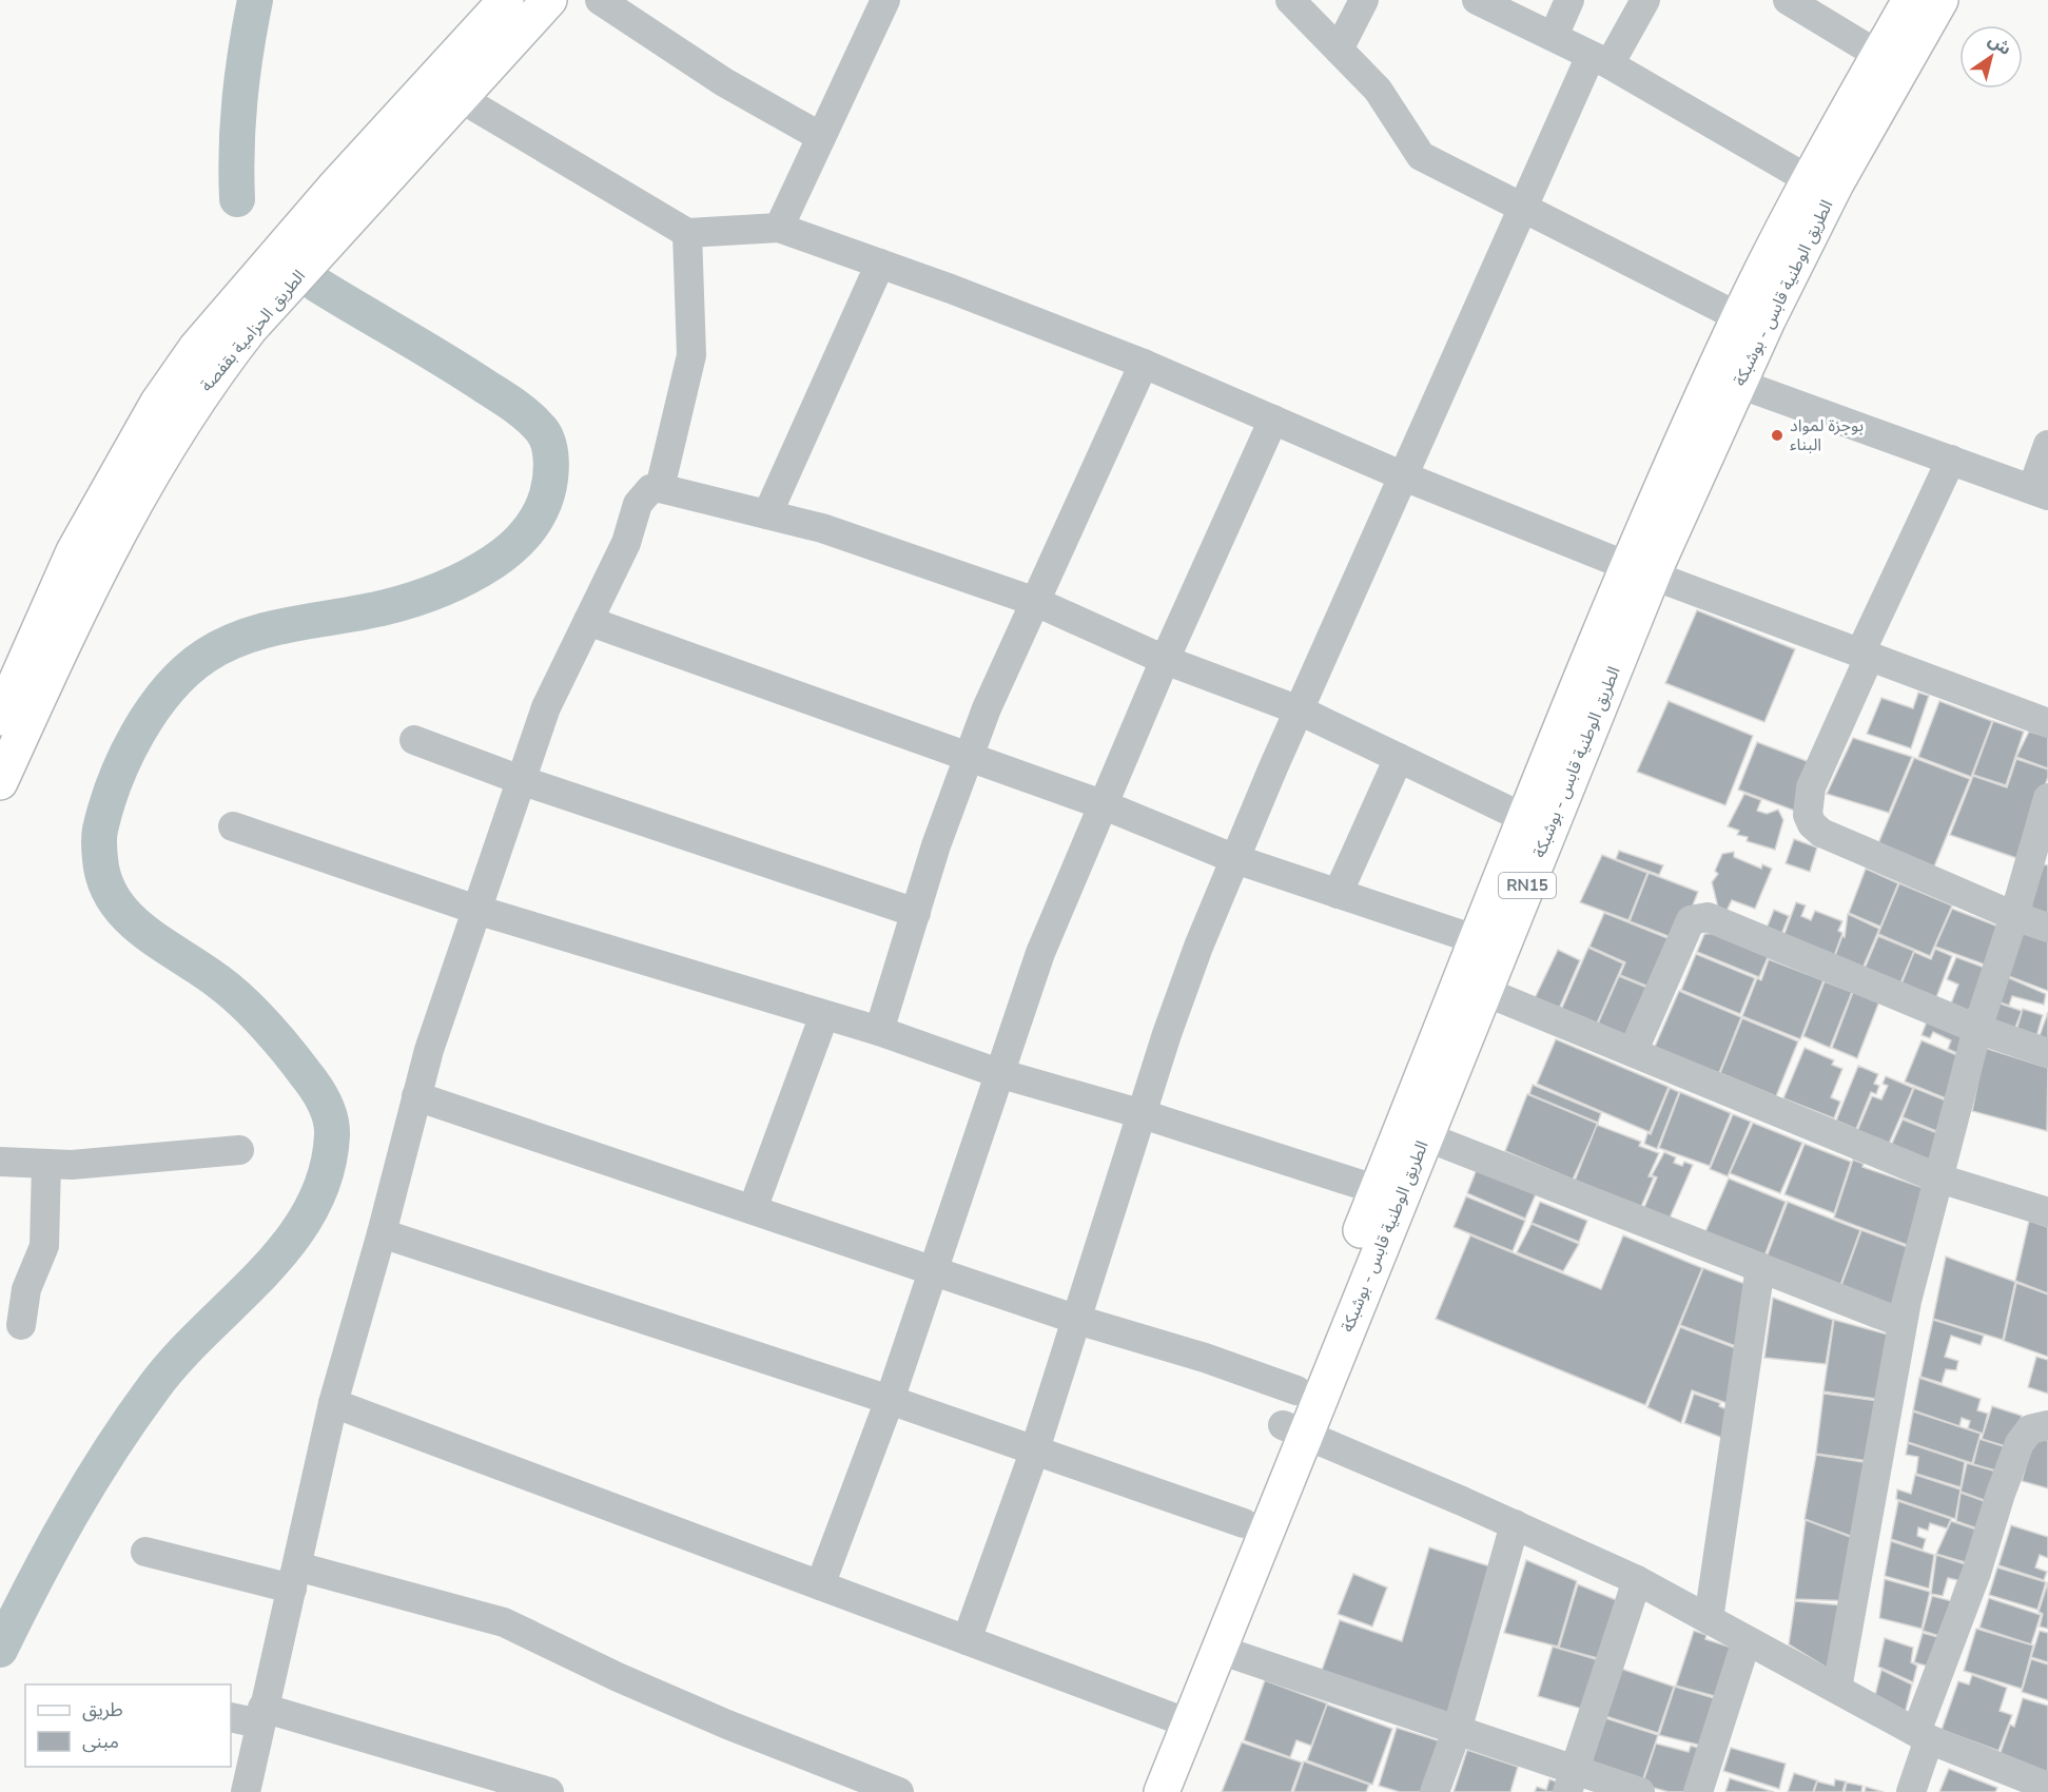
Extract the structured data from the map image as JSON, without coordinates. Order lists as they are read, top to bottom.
{
  "streets": {
    "main road": ["الطريق الوطنية قابس - بوشبكة", "الطريق الحزامية بقفصة", "RN15"]
  },
  "places": ["بوجزة لمواد البناء"],
  "legend": ["طريق", "مبنى"],
  "north": "top right"
}
